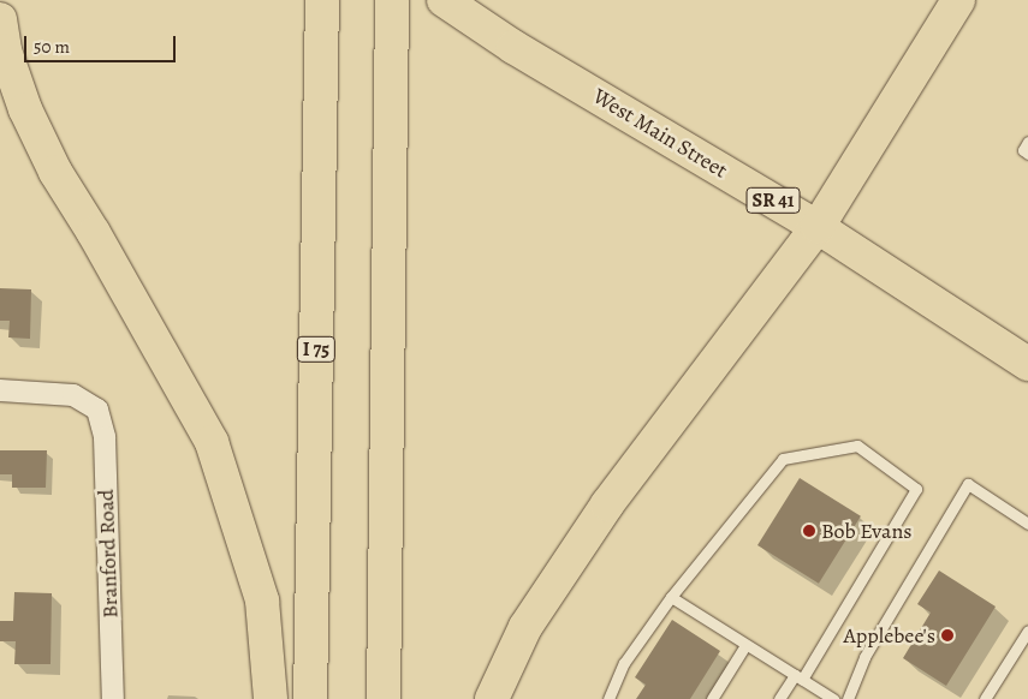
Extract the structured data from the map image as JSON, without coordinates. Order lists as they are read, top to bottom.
{
  "streets": {
    "main road": ["West Main Street", "SR 41", "I 75"],
    "street": ["Branford Road"]
  },
  "places": ["Bob Evans", "Applebee's"],
  "scale_bar": "50 m"
}
